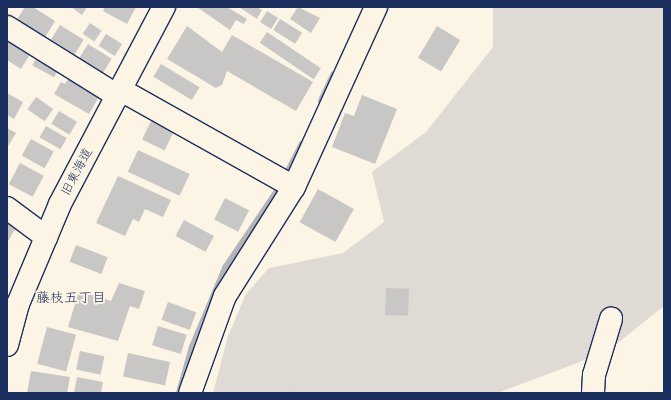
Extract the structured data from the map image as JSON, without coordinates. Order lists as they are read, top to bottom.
{
  "streets": {
    "street": ["旧東海道"]
  },
  "districts": ["藤枝五丁目"]
}
